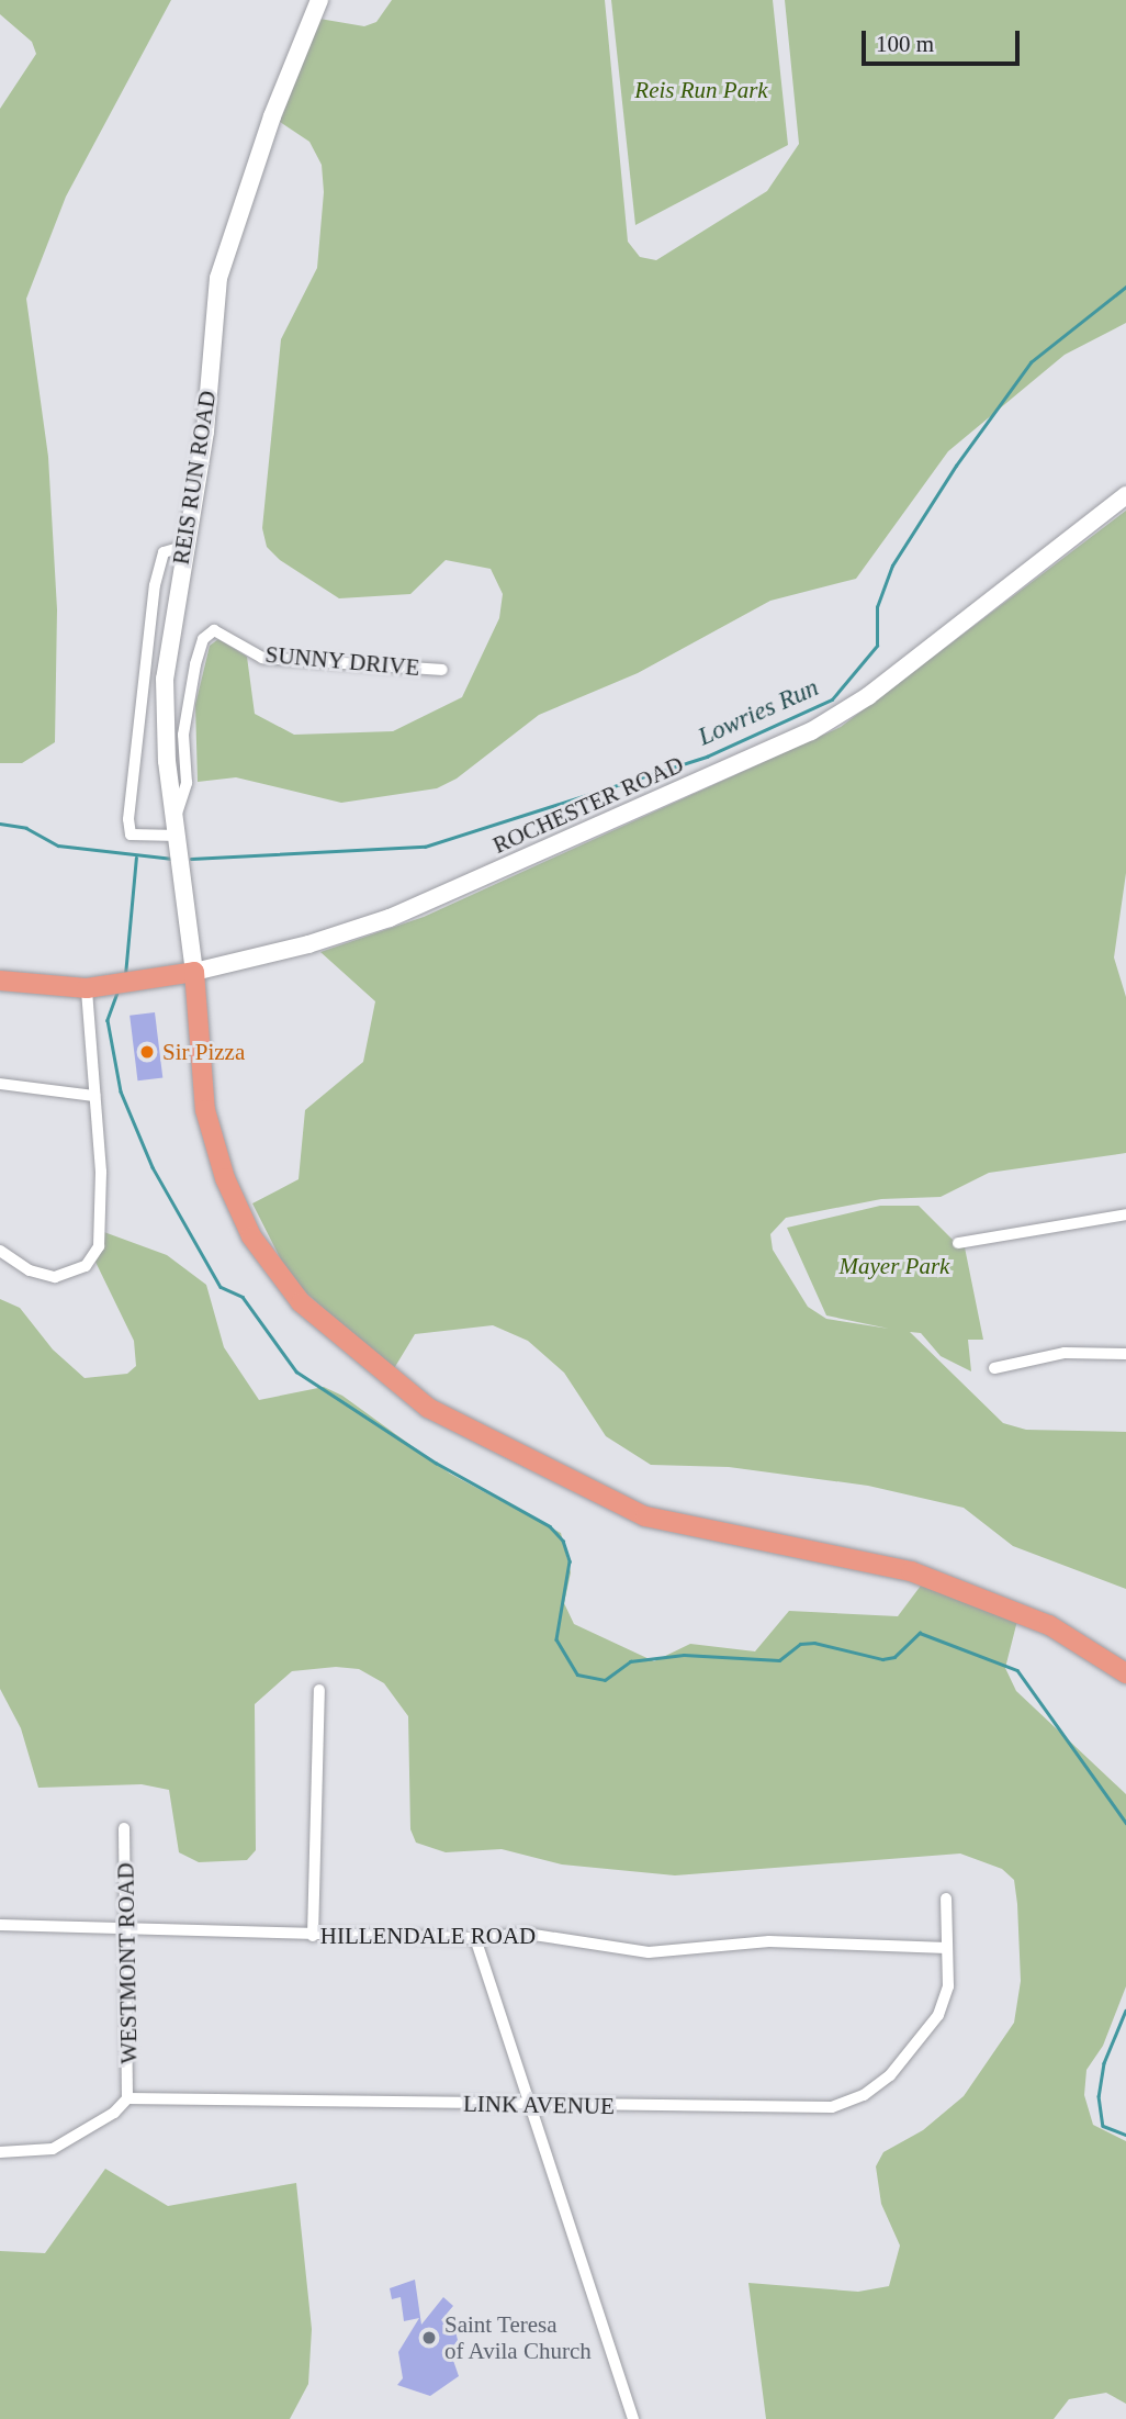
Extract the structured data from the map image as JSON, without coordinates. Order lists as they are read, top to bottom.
{
  "streets": {
    "main road": ["ROCHESTER ROAD"],
    "street": [
      "REIS RUN ROAD",
      "SUNNY DRIVE",
      "HILLENDALE ROAD",
      "WESTMONT ROAD",
      "LINK AVENUE"
    ]
  },
  "crossings": [
    ["REIS RUN ROAD", "SUNNY DRIVE"],
    ["REIS RUN ROAD", "ROCHESTER ROAD"],
    ["HILLENDALE ROAD", "WESTMONT ROAD"],
    ["HILLENDALE ROAD", "LINK AVENUE"],
    ["WESTMONT ROAD", "LINK AVENUE"]
  ],
  "water": ["Lowries Run"],
  "parks": ["Reis Run Park", "Mayer Park"],
  "places": ["Sir Pizza", "Saint Teresa of Avila Church"],
  "scale_bar": "100 m"
}
